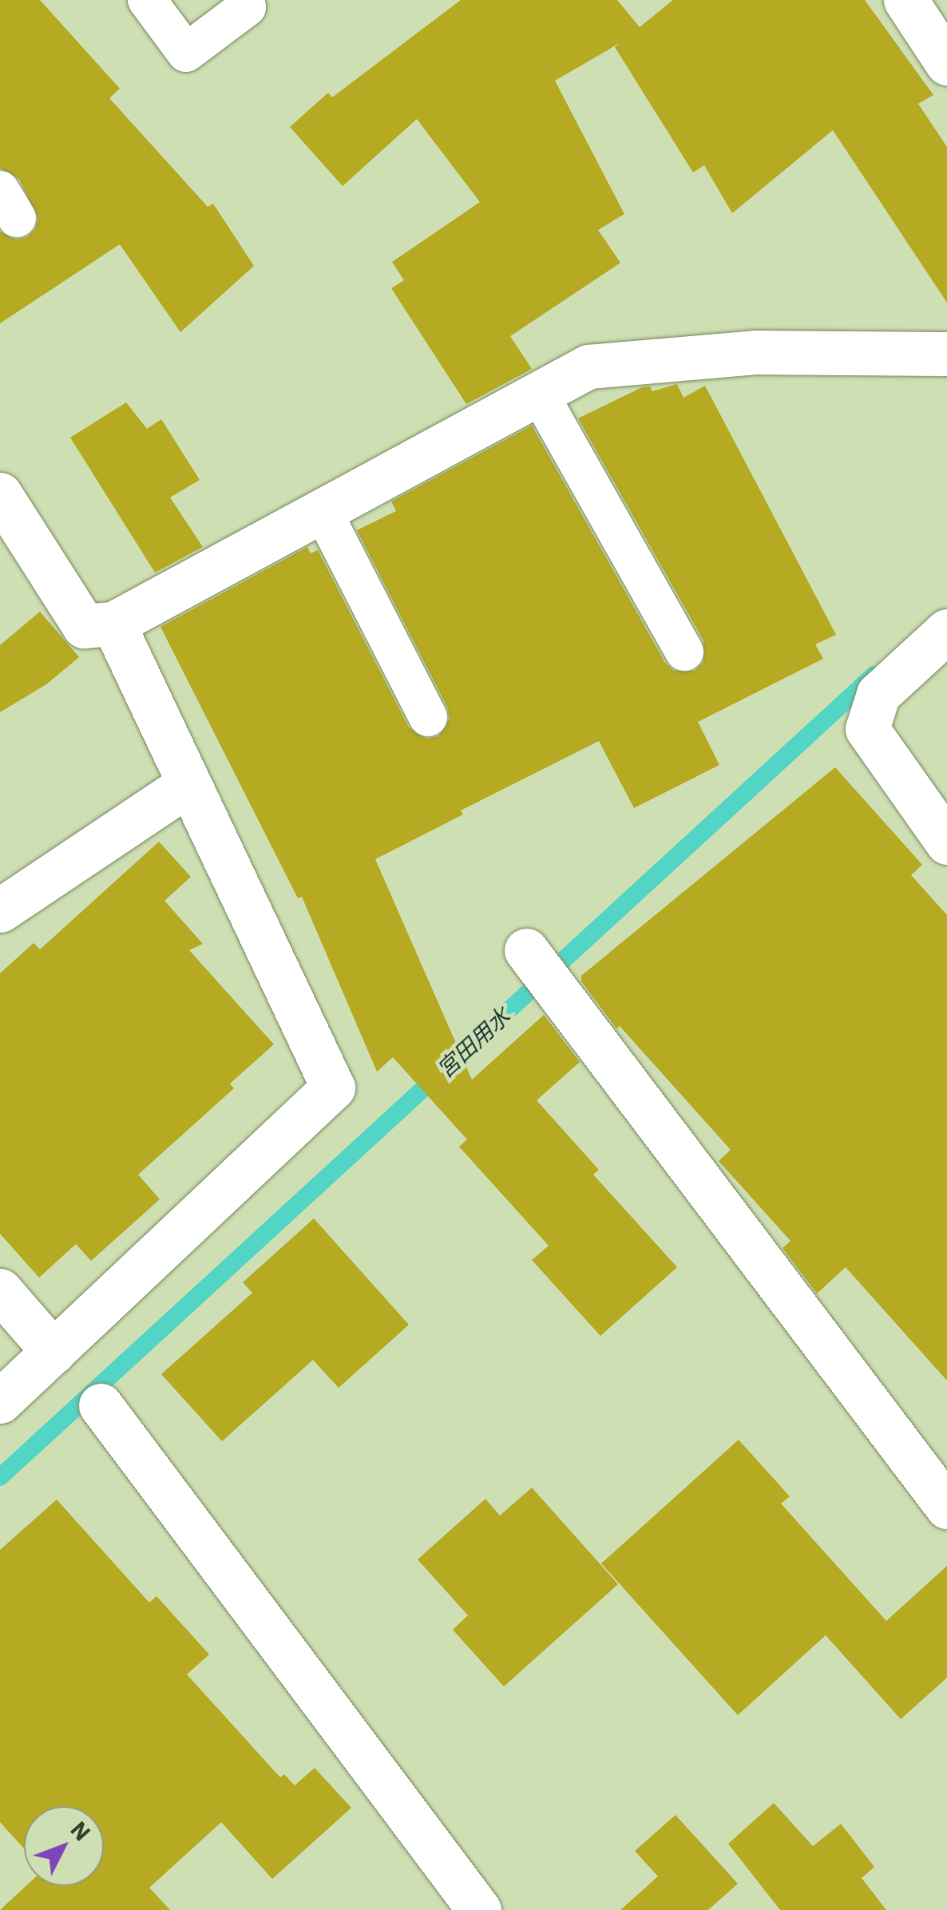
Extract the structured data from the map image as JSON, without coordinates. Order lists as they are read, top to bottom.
{
  "water": ["宮田用水"],
  "north": "top right"
}
